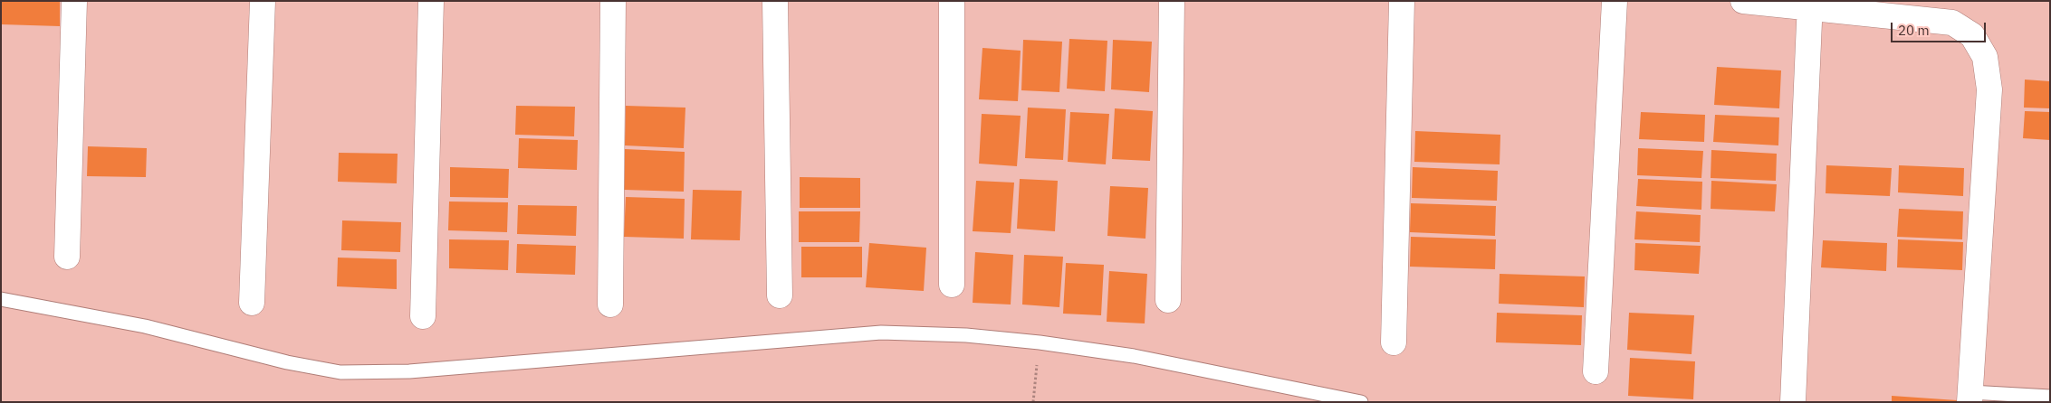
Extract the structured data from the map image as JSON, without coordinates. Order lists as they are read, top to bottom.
{
  "scale_bar": "20 m"
}
